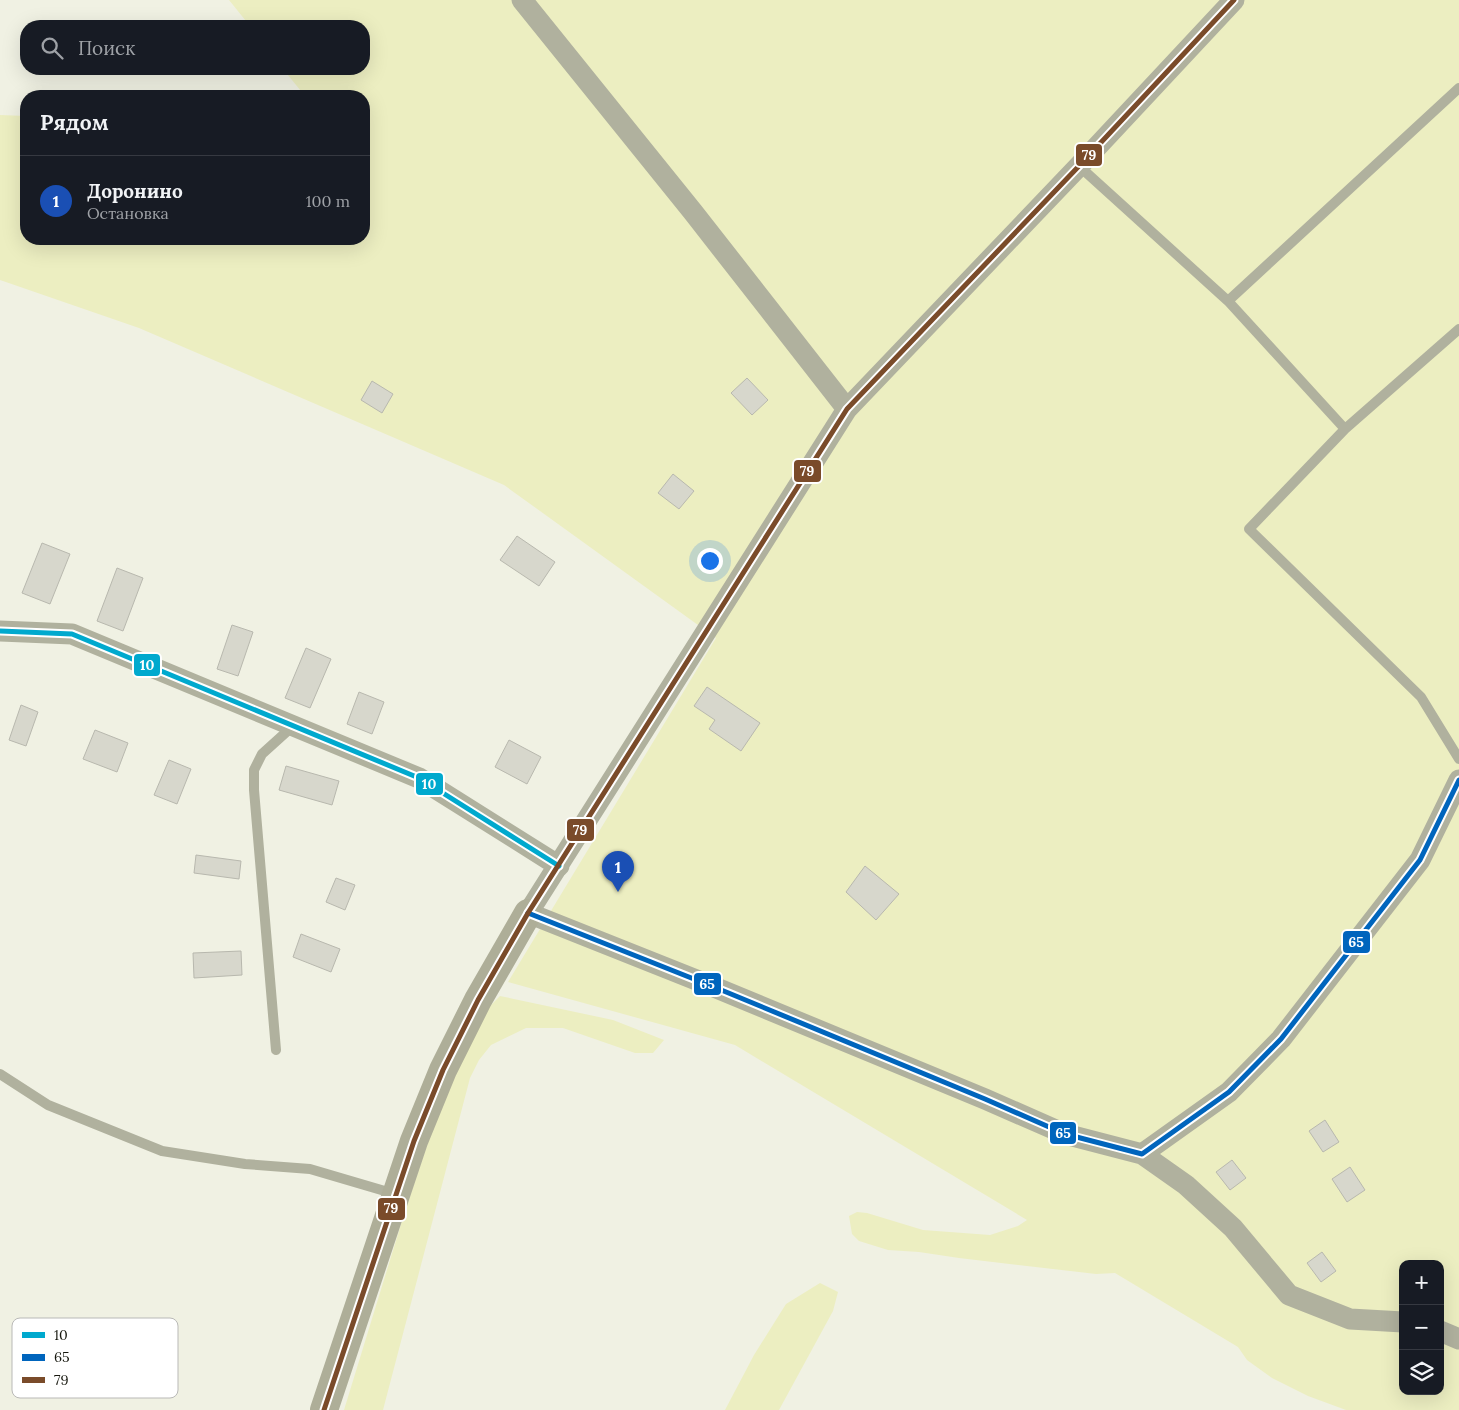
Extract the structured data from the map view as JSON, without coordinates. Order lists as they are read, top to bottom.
{
  "lines": ["transit line 79", "transit line 10", "transit line 65"],
  "legend": ["10", "65", "79"],
  "page": {
    "search": "Поиск",
    "heading": "Рядом",
    "list": [
      {
        "mark": "1",
        "name": "Доронино",
        "note": "Остановка",
        "value": "100 m"
      }
    ],
    "pins": "1",
    "map_buttons": ["+", "−"]
  }
}
